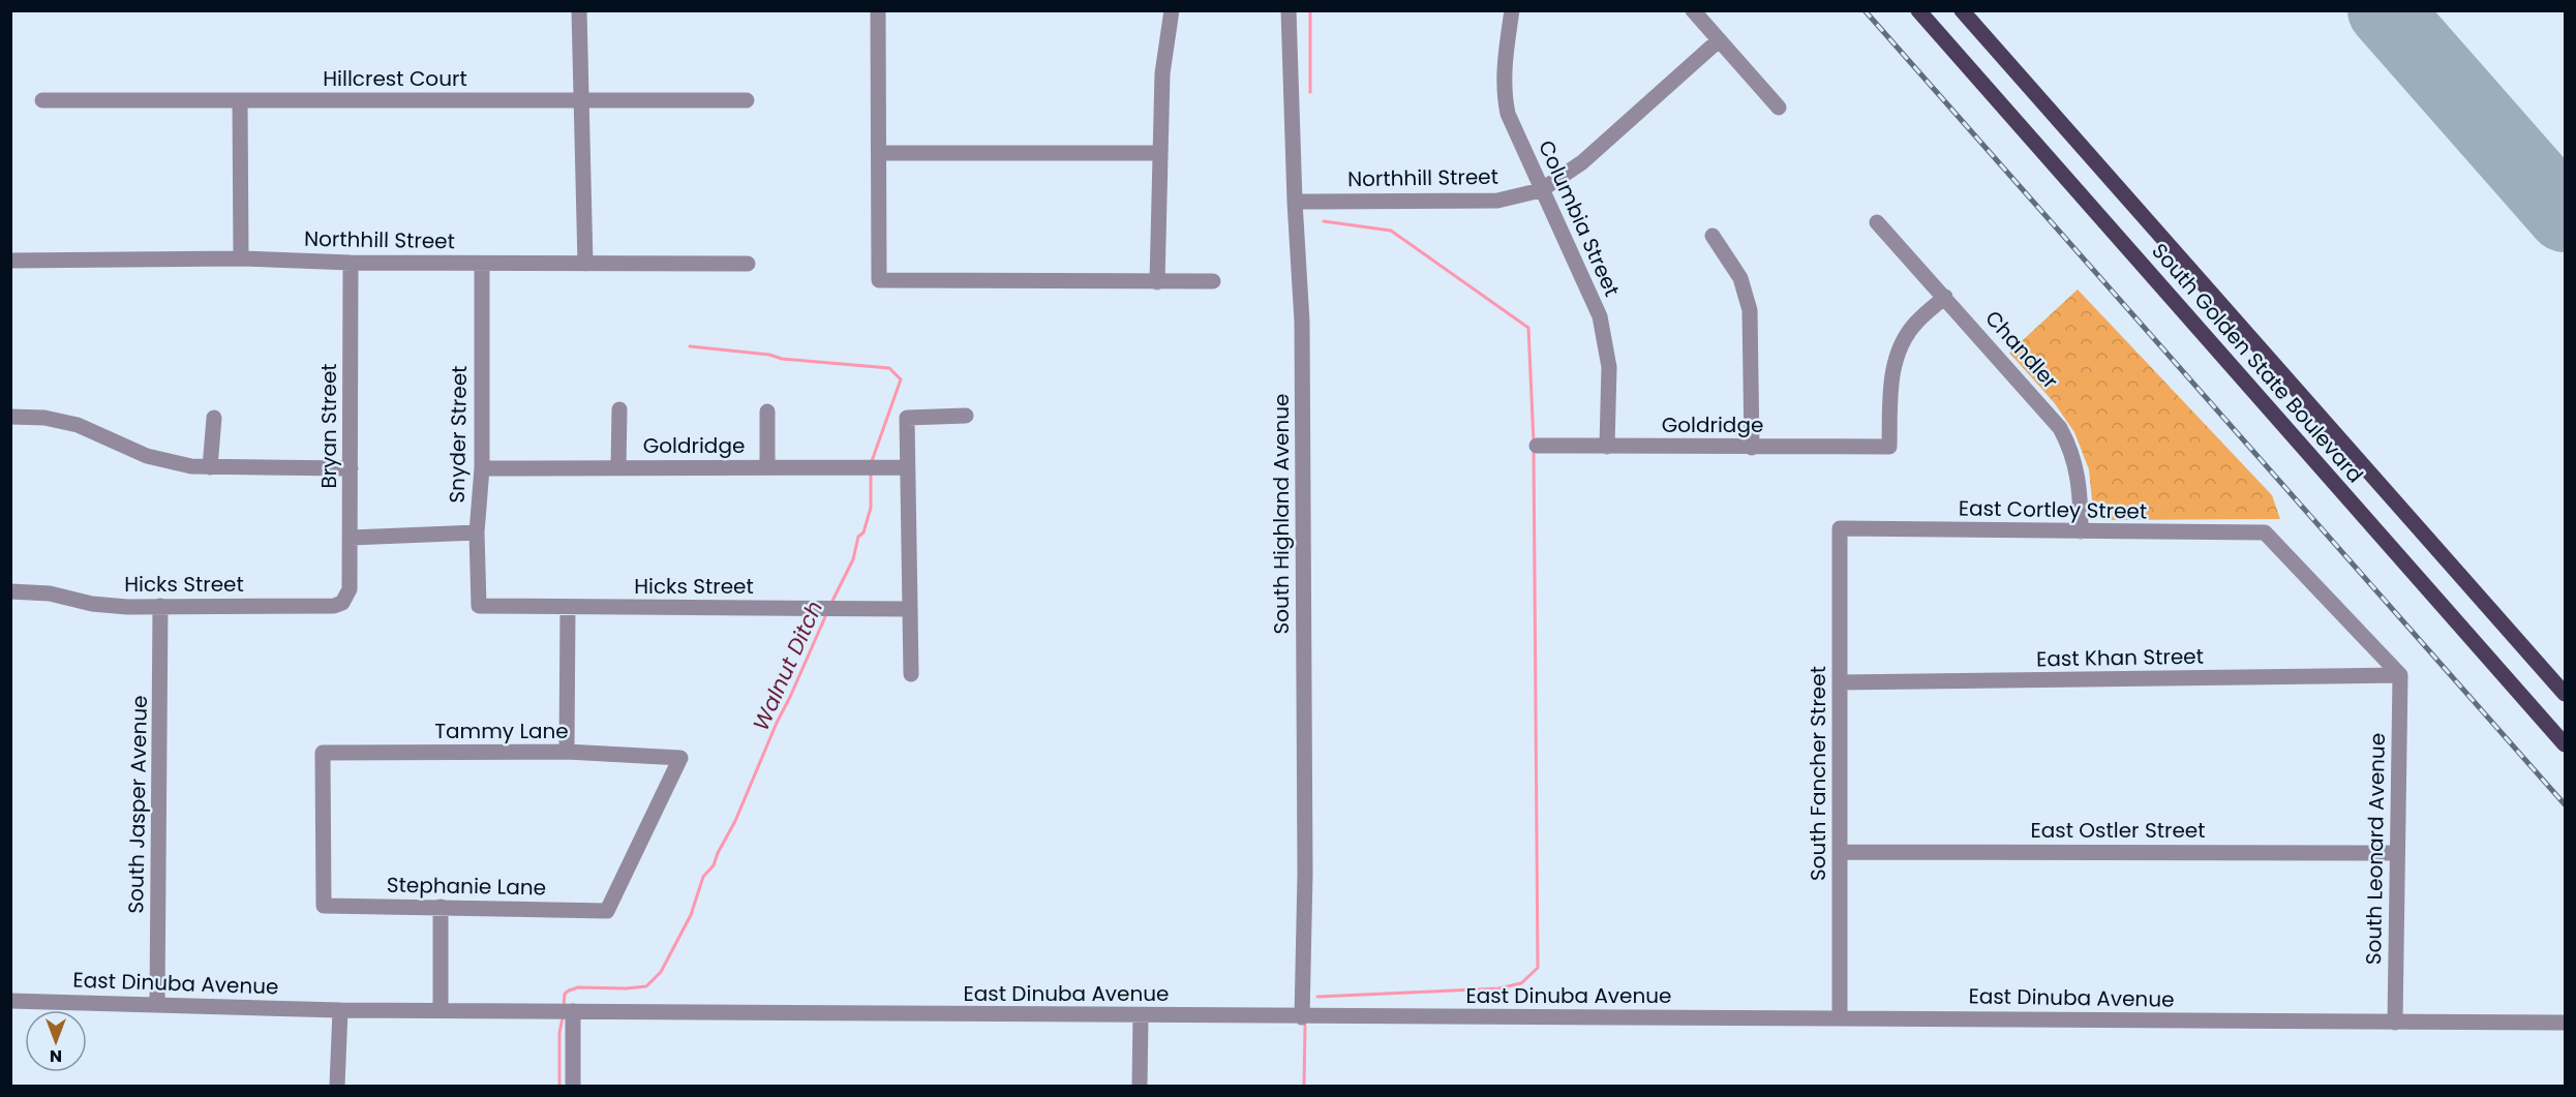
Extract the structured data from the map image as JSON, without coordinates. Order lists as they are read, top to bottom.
{
  "streets": {
    "main road": ["South Golden State Boulevard"],
    "street": [
      "Hillcrest Court",
      "Northhill Street",
      "Columbia Street",
      "Chandler",
      "Goldridge",
      "Bryan Street",
      "Snyder Street",
      "East Cortley Street",
      "South Highland Avenue",
      "Hicks Street",
      "East Khan Street",
      "Tammy Lane",
      "South Fancher Street",
      "South Jasper Avenue",
      "East Ostler Street",
      "South Leonard Avenue",
      "Stephanie Lane",
      "East Dinuba Avenue"
    ]
  },
  "crossings": [
    ["Northhill Street", "Columbia Street"],
    ["Northhill Street", "Bryan Street"],
    ["Northhill Street", "Snyder Street"],
    ["Northhill Street", "South Highland Avenue"],
    ["Columbia Street", "Goldridge"],
    ["Chandler", "Goldridge"],
    ["Chandler", "East Cortley Street"],
    ["Goldridge", "Snyder Street"],
    ["Bryan Street", "Hicks Street"],
    ["Snyder Street", "Hicks Street"],
    ["East Cortley Street", "East Khan Street"],
    ["East Cortley Street", "South Fancher Street"],
    ["East Cortley Street", "South Leonard Avenue"],
    ["South Highland Avenue", "East Dinuba Avenue"],
    ["Hicks Street", "South Jasper Avenue"],
    ["East Khan Street", "South Fancher Street"],
    ["East Khan Street", "South Leonard Avenue"],
    ["Tammy Lane", "Stephanie Lane"],
    ["South Fancher Street", "East Ostler Street"],
    ["South Fancher Street", "East Dinuba Avenue"],
    ["South Jasper Avenue", "East Dinuba Avenue"],
    ["East Ostler Street", "South Leonard Avenue"],
    ["South Leonard Avenue", "East Dinuba Avenue"]
  ],
  "water": ["Walnut Ditch"],
  "north": "bottom"
}
